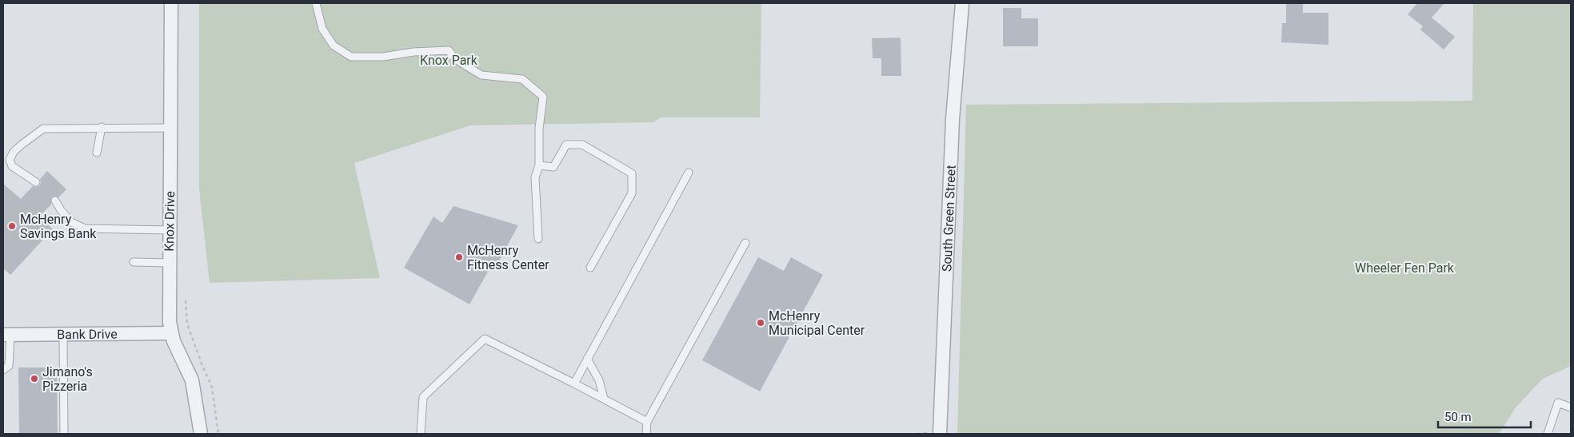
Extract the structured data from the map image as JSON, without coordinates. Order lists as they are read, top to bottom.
{
  "streets": {
    "street": ["South Green Street", "Knox Drive", "Bank Drive"]
  },
  "crossings": [
    ["Knox Drive", "Bank Drive"]
  ],
  "parks": ["Knox Park", "Wheeler Fen Park"],
  "places": [
    "McHenry Savings Bank",
    "McHenry Fitness Center",
    "McHenry Municipal Center",
    "Jimano's Pizzeria"
  ],
  "scale_bar": "50 m"
}
